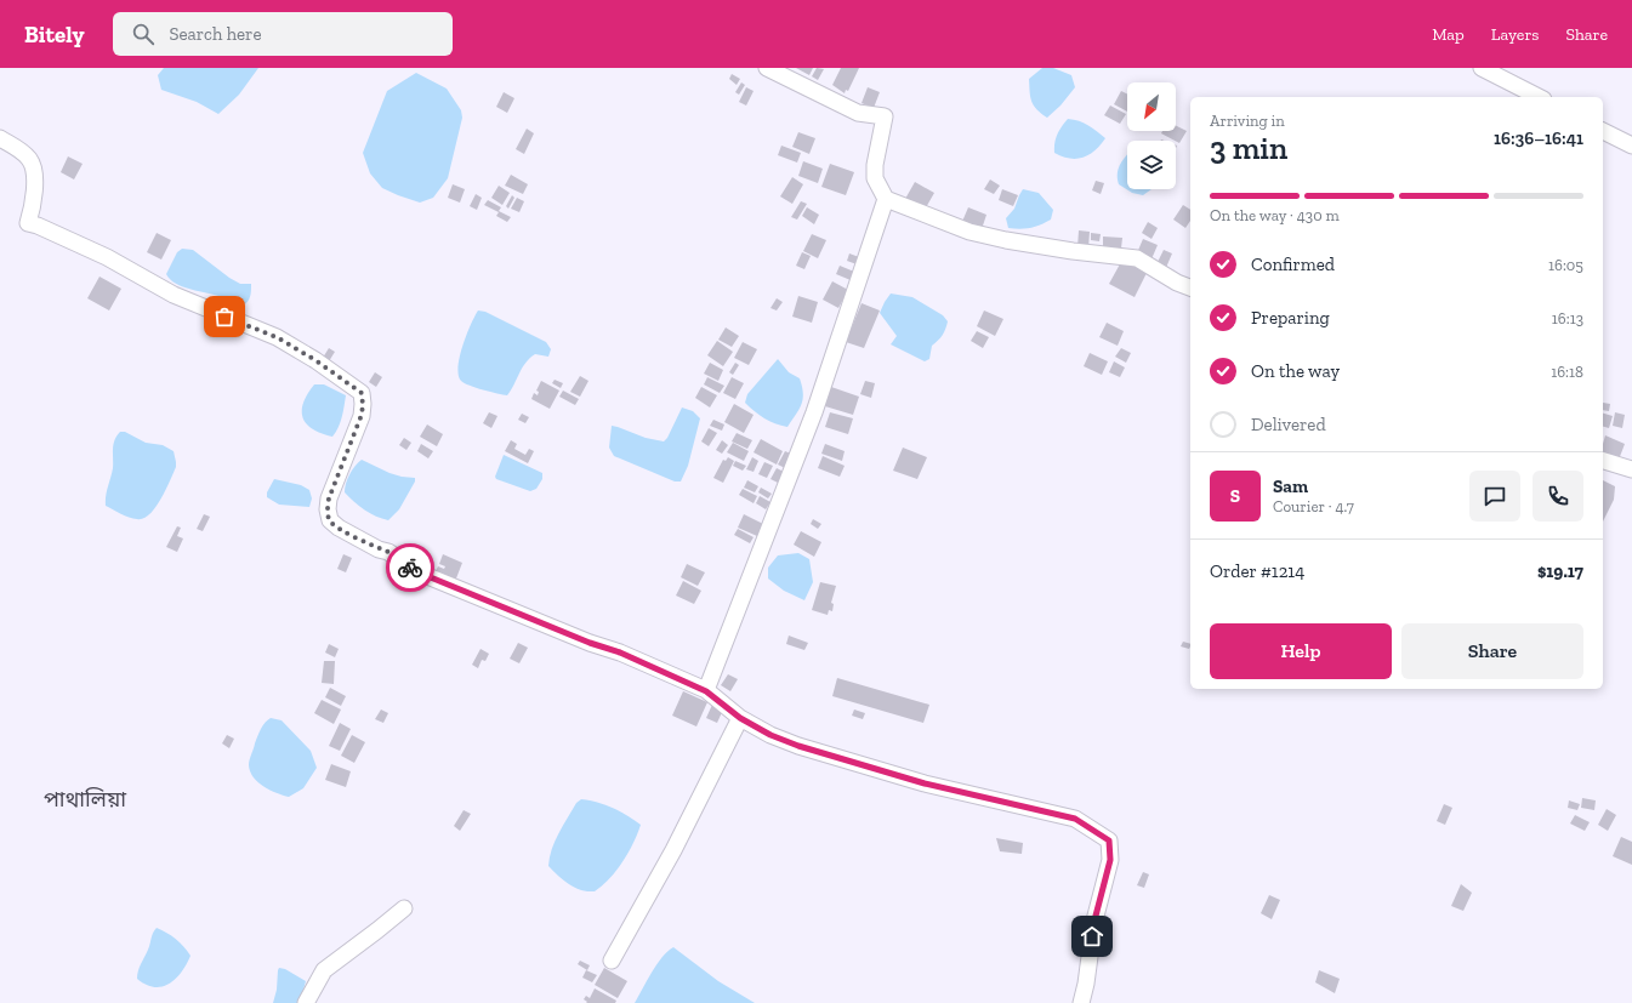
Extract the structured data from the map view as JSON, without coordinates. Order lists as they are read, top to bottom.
{
  "districts": ["পাথালিয়া"],
  "north": "bottom left",
  "page": {
    "header": "Bitely",
    "search": "Search here",
    "nav": ["Map", "Layers", "Share"],
    "heading": ["3 min", "Arriving in", "16:36–16:41"],
    "panel": [
      "Sam",
      "Courier · 4.7",
      "Order #1214",
      "$19.17"
    ],
    "bar": "On the way · 430 m",
    "list": [
      ["Confirmed", "16:05"],
      ["Preparing", "16:13"],
      ["On the way", "16:18"],
      "Delivered"
    ],
    "round": "S",
    "buttons": ["Help", "Share"]
  }
}
